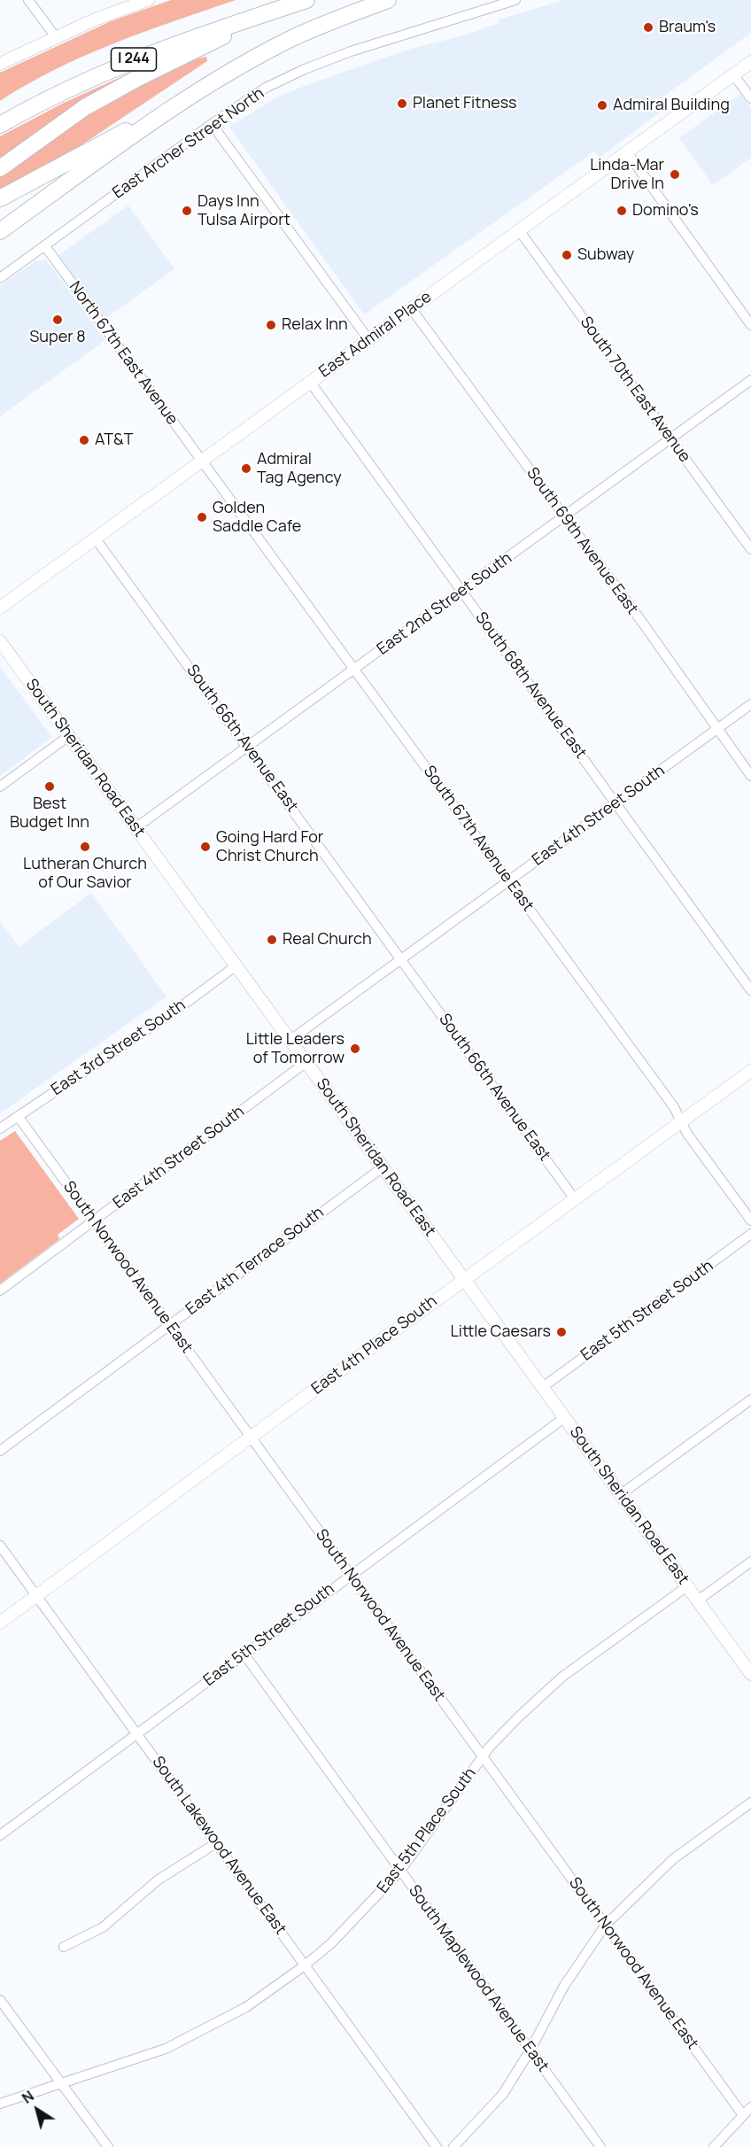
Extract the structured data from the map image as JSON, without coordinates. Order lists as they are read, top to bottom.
{
  "streets": {
    "highway": ["I 244"],
    "main road": ["East Admiral Place", "South Sheridan Road East", "East 4th Place South"],
    "street": [
      "East Archer Street North",
      "North 67th East Avenue",
      "South 70th East Avenue",
      "South 69th Avenue East",
      "East 2nd Street South",
      "South 68th Avenue East",
      "South 66th Avenue East",
      "East 4th Street South",
      "South 67th Avenue East",
      "East 3rd Street South",
      "East 4th Terrace South",
      "South Norwood Avenue East",
      "East 5th Street South",
      "East 5th Place South",
      "South Lakewood Avenue East",
      "South Maplewood Avenue East"
    ]
  },
  "crossings": [
    ["East Archer Street North", "North 67th East Avenue"],
    ["East Admiral Place", "North 67th East Avenue"],
    ["East Admiral Place", "South 70th East Avenue"],
    ["East Admiral Place", "South 69th Avenue East"],
    ["East Admiral Place", "South 68th Avenue East"],
    ["East Admiral Place", "South 66th Avenue East"],
    ["East Admiral Place", "South 67th Avenue East"],
    ["North 67th East Avenue", "South 67th Avenue East"],
    ["South 70th East Avenue", "East 2nd Street South"],
    ["South 69th Avenue East", "East 2nd Street South"],
    ["South 69th Avenue East", "East 4th Street South"],
    ["East 2nd Street South", "South 68th Avenue East"],
    ["East 2nd Street South", "South 66th Avenue East"],
    ["East 2nd Street South", "South Sheridan Road East"],
    ["East 2nd Street South", "South 67th Avenue East"],
    ["South 68th Avenue East", "East 4th Street South"],
    ["South 66th Avenue East", "East 4th Street South"],
    ["South 66th Avenue East", "East 4th Place South"],
    ["South Sheridan Road East", "East 4th Street South"],
    ["South Sheridan Road East", "East 3rd Street South"],
    ["South Sheridan Road East", "East 4th Terrace South"],
    ["South Sheridan Road East", "East 5th Street South"],
    ["South Sheridan Road East", "East 4th Place South"],
    ["South Sheridan Road East", "East 5th Place South"],
    ["East 4th Street South", "South 67th Avenue East"],
    ["East 4th Street South", "South Norwood Avenue East"],
    ["South 67th Avenue East", "East 4th Place South"],
    ["East 3rd Street South", "South Norwood Avenue East"],
    ["East 4th Terrace South", "South Norwood Avenue East"],
    ["South Norwood Avenue East", "East 5th Street South"],
    ["South Norwood Avenue East", "East 4th Place South"],
    ["South Norwood Avenue East", "East 5th Place South"],
    ["East 5th Street South", "South Lakewood Avenue East"],
    ["East 5th Street South", "South Maplewood Avenue East"],
    ["East 4th Place South", "South Lakewood Avenue East"],
    ["East 5th Place South", "South Lakewood Avenue East"],
    ["East 5th Place South", "South Maplewood Avenue East"]
  ],
  "places": [
    "Braum's",
    "Planet Fitness",
    "Admiral Building",
    "Linda-Mar Drive In",
    "Days Inn Tulsa Airport",
    "Domino's",
    "Subway",
    "Super 8",
    "Relax Inn",
    "AT&T",
    "Admiral Tag Agency",
    "Golden Saddle Cafe",
    "Best Budget Inn",
    "Lutheran Church of Our Savior",
    "Going Hard For Christ Church",
    "Real Church",
    "Little Leaders of Tomorrow",
    "Little Caesars"
  ],
  "north": "top left"
}
